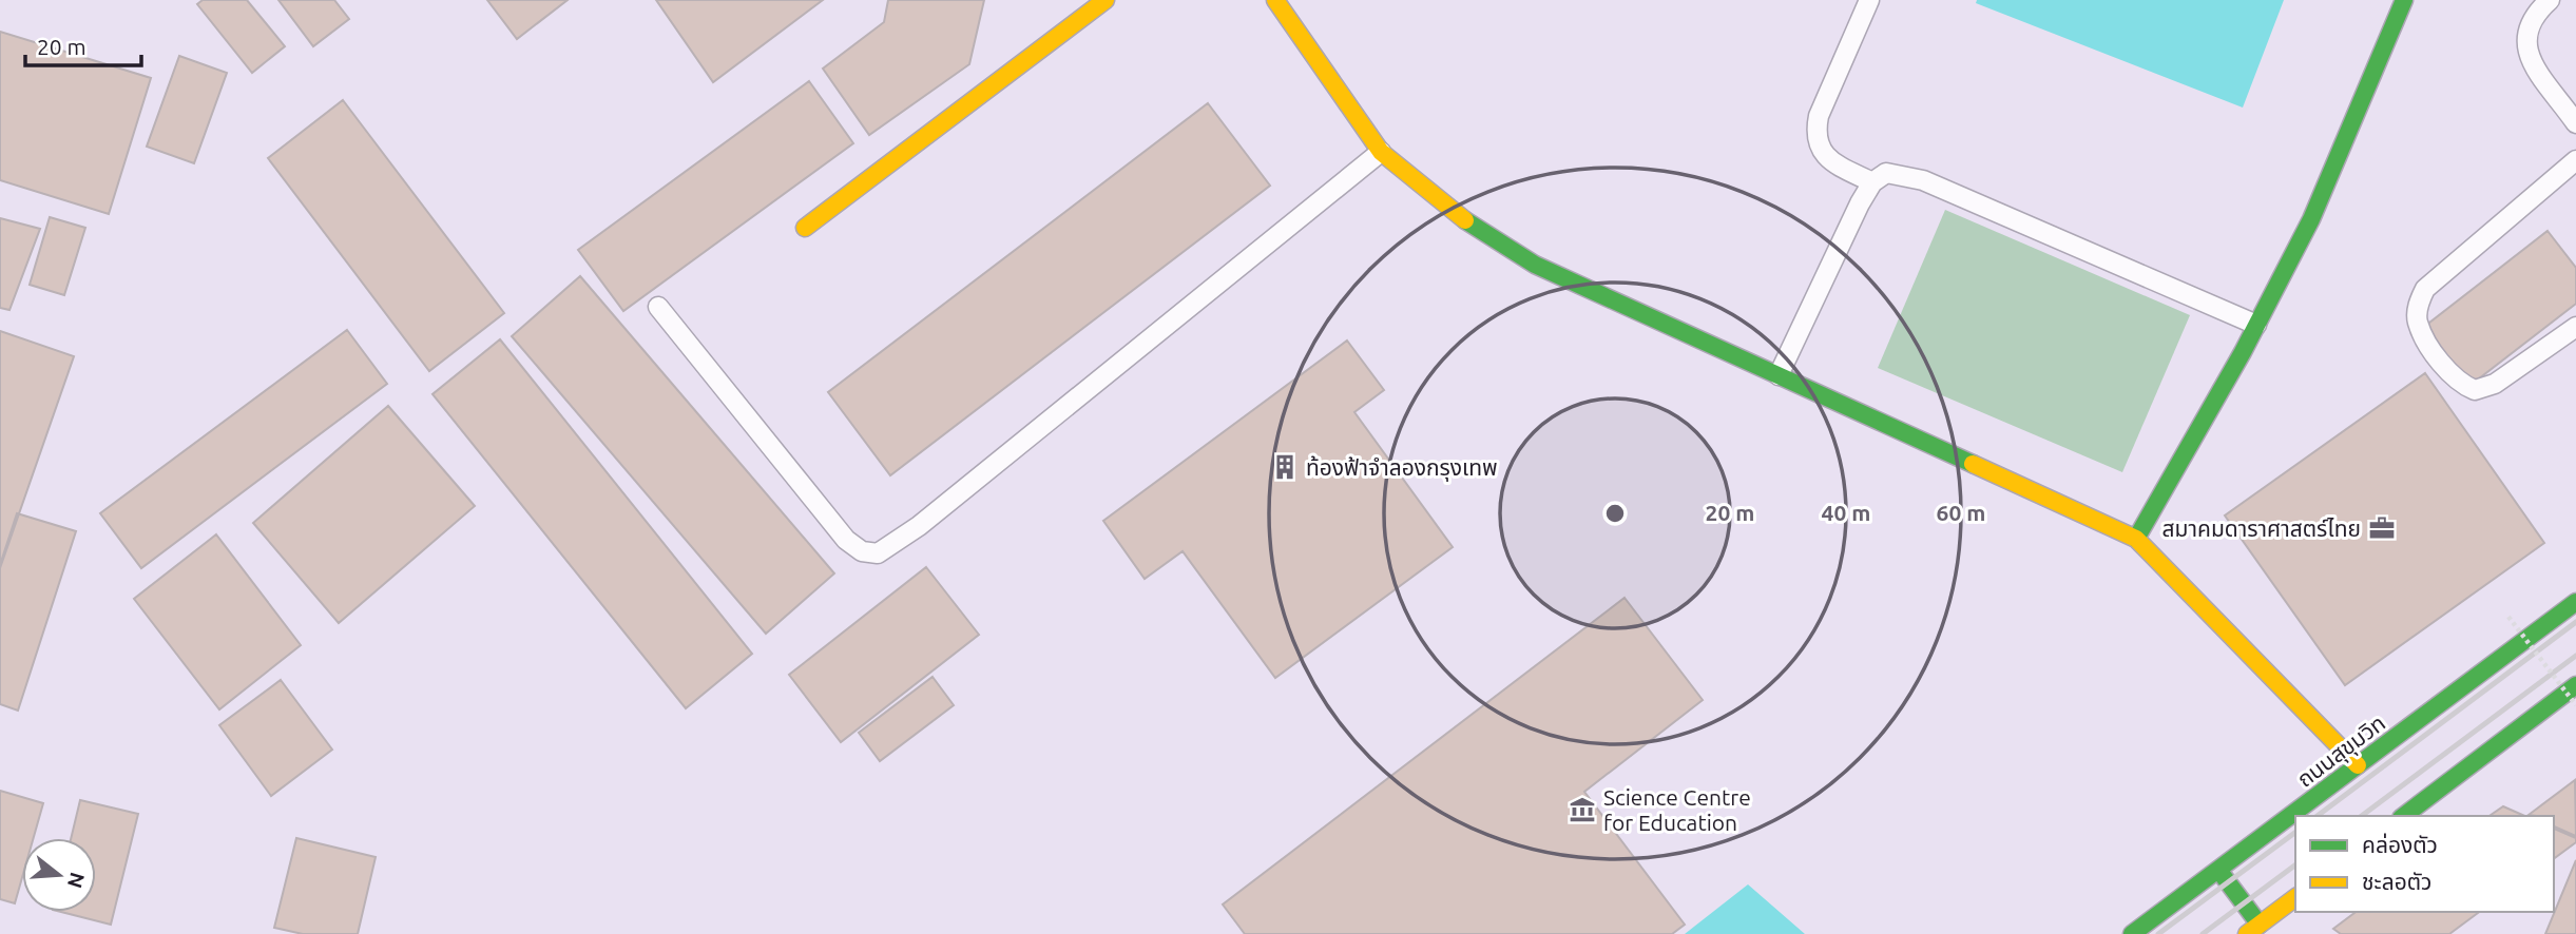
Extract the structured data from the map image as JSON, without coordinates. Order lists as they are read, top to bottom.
{
  "streets": {
    "street": ["ถนนสุขุมวิท"]
  },
  "places": {
    "building": ["ท้องฟ้าจำลองกรุงเทพ"],
    "office": ["สมาคมดาราศาสตร์ไทย"],
    "museum": ["Science Centre for Education"]
  },
  "legend": ["คล่องตัว", "ชะลอตัว"],
  "scale_bar": "20 m",
  "north": "right",
  "rings": ["20 m", "40 m", "60 m"]
}
